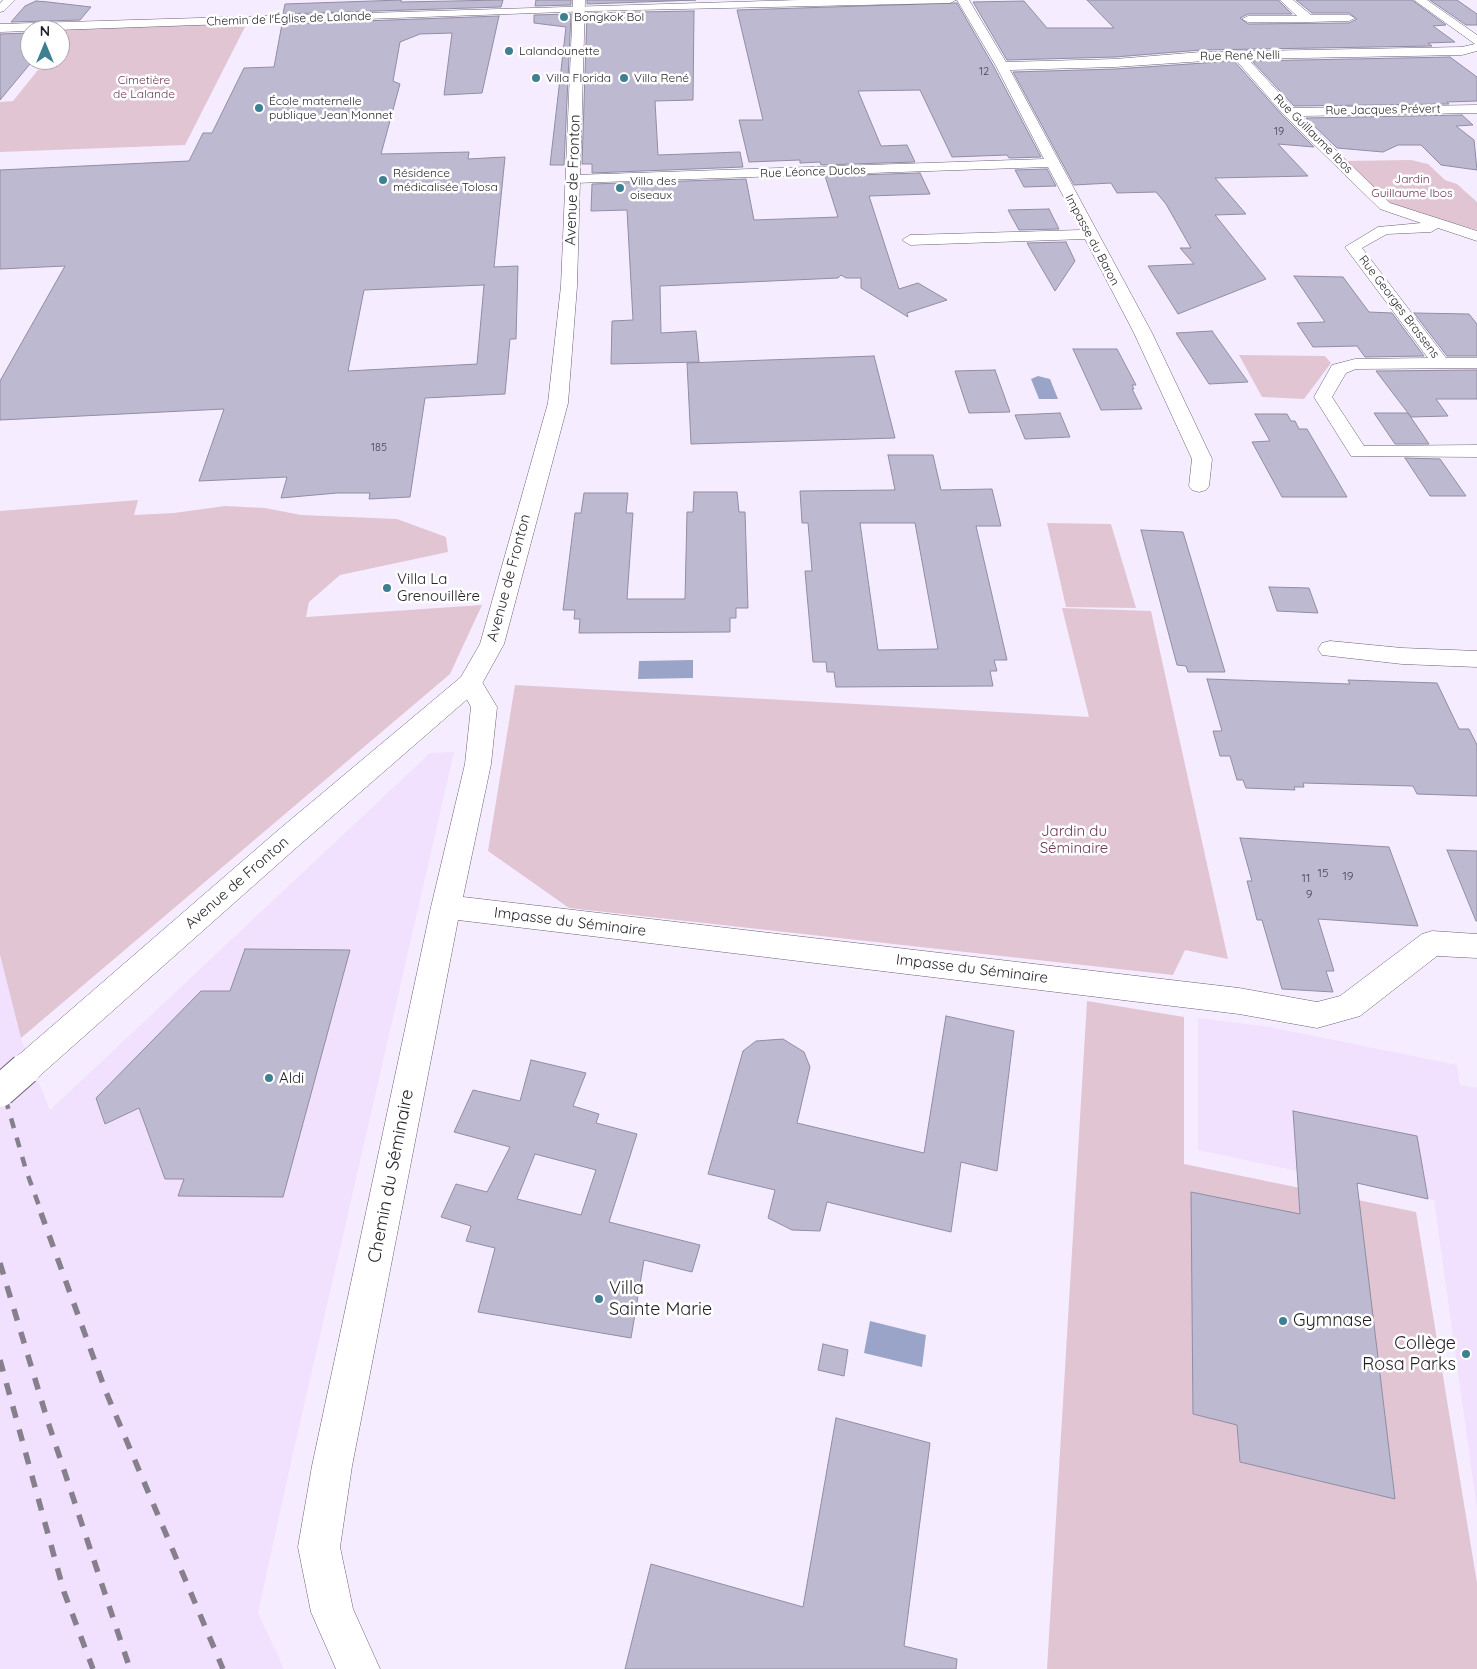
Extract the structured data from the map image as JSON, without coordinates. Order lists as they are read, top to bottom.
{
  "streets": {
    "street": [
      "Chemin de l'Église de Lalande",
      "Rue René Nelli",
      "Rue Jacques Prévert",
      "Rue Guillaume Ibos",
      "Rue Léonce Duclos",
      "Avenue de Fronton",
      "Impasse du Baron",
      "Rue Georges Brassens",
      "Impasse du Séminaire",
      "Chemin du Séminaire"
    ]
  },
  "crossings": [
    ["Chemin de l'Église de Lalande", "Avenue de Fronton"],
    ["Rue René Nelli", "Rue Guillaume Ibos"],
    ["Rue René Nelli", "Impasse du Baron"],
    ["Rue Jacques Prévert", "Rue Guillaume Ibos"],
    ["Rue Guillaume Ibos", "Rue Georges Brassens"],
    ["Rue Léonce Duclos", "Avenue de Fronton"],
    ["Rue Léonce Duclos", "Impasse du Baron"],
    ["Avenue de Fronton", "Chemin du Séminaire"],
    ["Impasse du Séminaire", "Chemin du Séminaire"]
  ],
  "parks": ["Cimetière de Lalande", "Jardin Guillaume Ibos", "Jardin du Séminaire"],
  "places": [
    "Bongkok Bol",
    "Lalandounette",
    "Villa Florida",
    "Villa René",
    "École maternelle publique Jean Monnet",
    "Résidence médicalisée Tolosa",
    "Villa des oiseaux",
    "Villa La Grenouillère",
    "Aldi",
    "Villa Sainte Marie",
    "Gymnase",
    "Collège Rosa Parks"
  ],
  "house_numbers": [
    "12",
    "19",
    "185",
    "15",
    "19",
    "11",
    "9"
  ],
  "north": "top"
}
